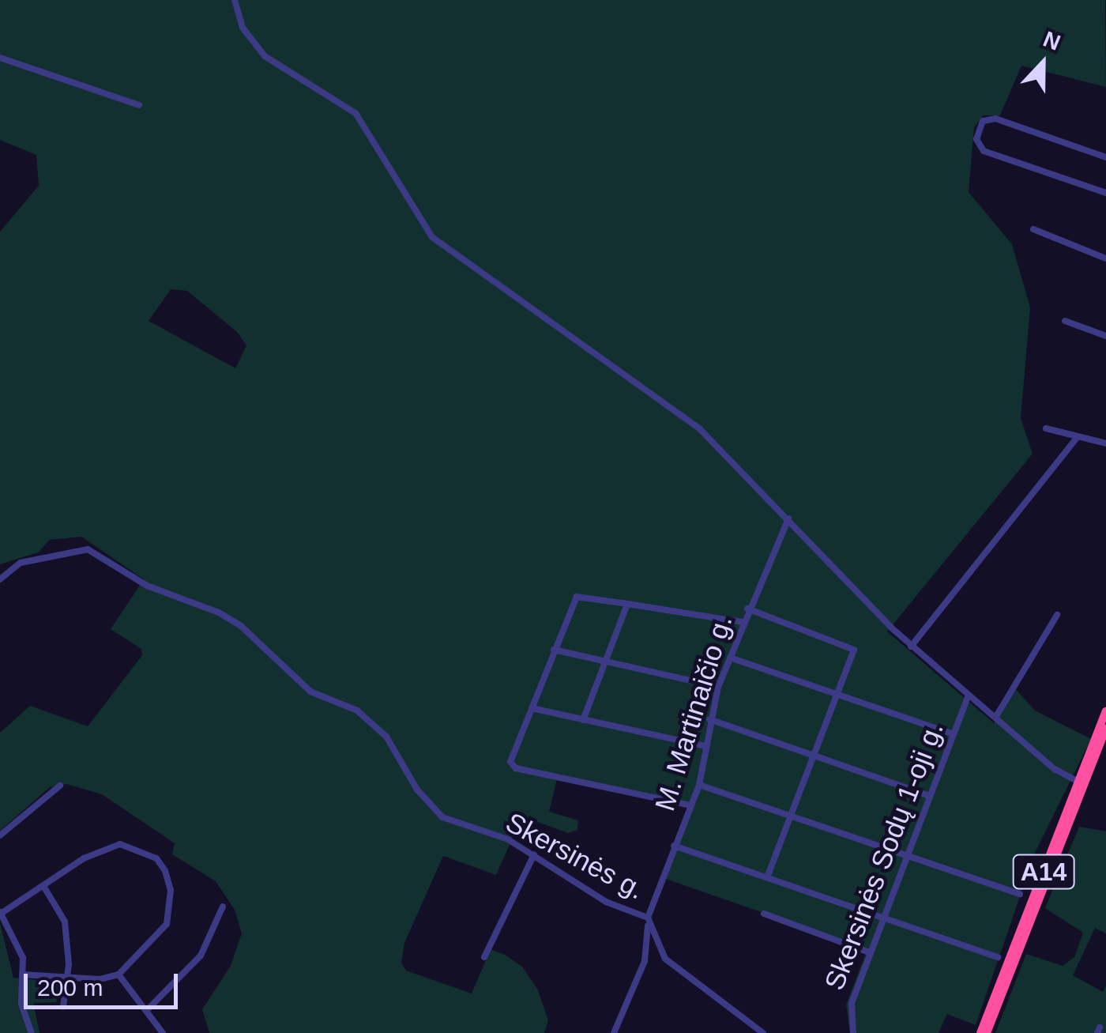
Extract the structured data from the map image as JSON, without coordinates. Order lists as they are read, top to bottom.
{
  "streets": {
    "highway": ["A14"],
    "street": ["M. Martinaičio g.", "Skersinės g.", "Skersinės Sodų 1-oji g."]
  },
  "crossings": [
    ["M. Martinaičio g.", "Skersinės g."]
  ],
  "scale_bar": "200 m",
  "north": "top"
}
